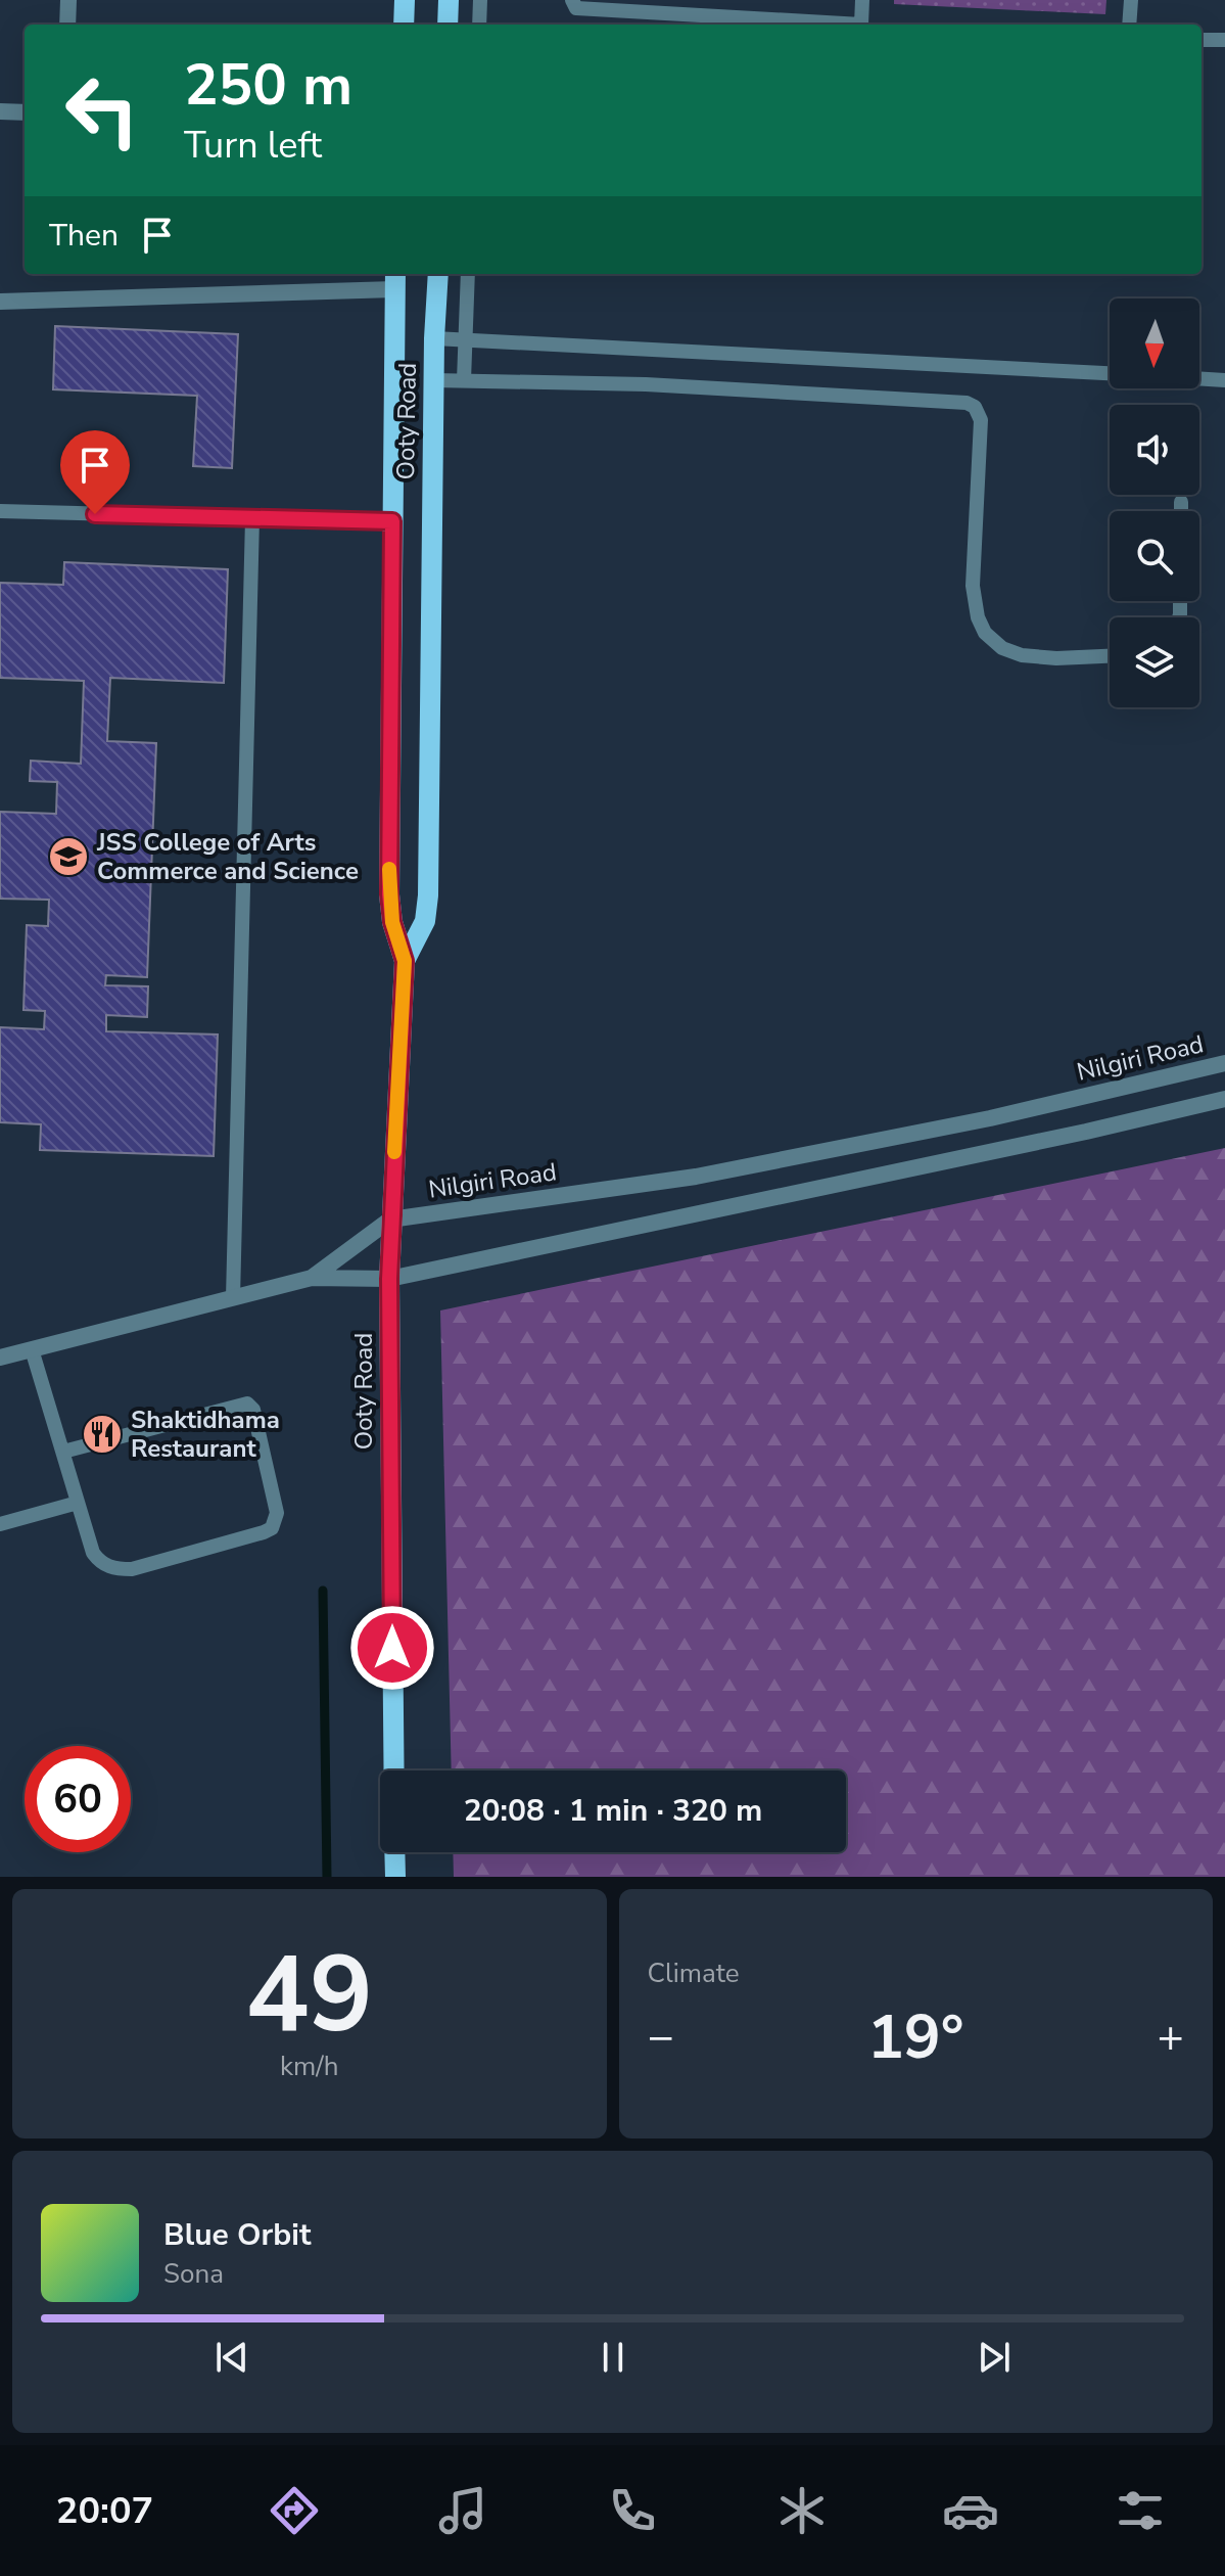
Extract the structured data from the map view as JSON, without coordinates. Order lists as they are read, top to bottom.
{
  "streets": {
    "main road": ["Ooty Road"],
    "street": ["Nilgiri Road"]
  },
  "crossings": [
    ["Ooty Road", "Nilgiri Road"]
  ],
  "places": {
    "school or university": ["JSS College of Arts Commerce and Science"],
    "restaurant": ["Shaktidhama Restaurant"]
  },
  "north": "bottom",
  "page": {
    "turn": ["250 m", "Turn left"],
    "then": "Then",
    "limit": "60",
    "trip": "20:08 · 1 min · 320 m",
    "tile": [
      ["49", "km/h"],
      "Climate"
    ],
    "heat": ["−", "19°", "+"],
    "song": ["Blue Orbit", "Sona"],
    "tabs": "20:07"
  }
}
